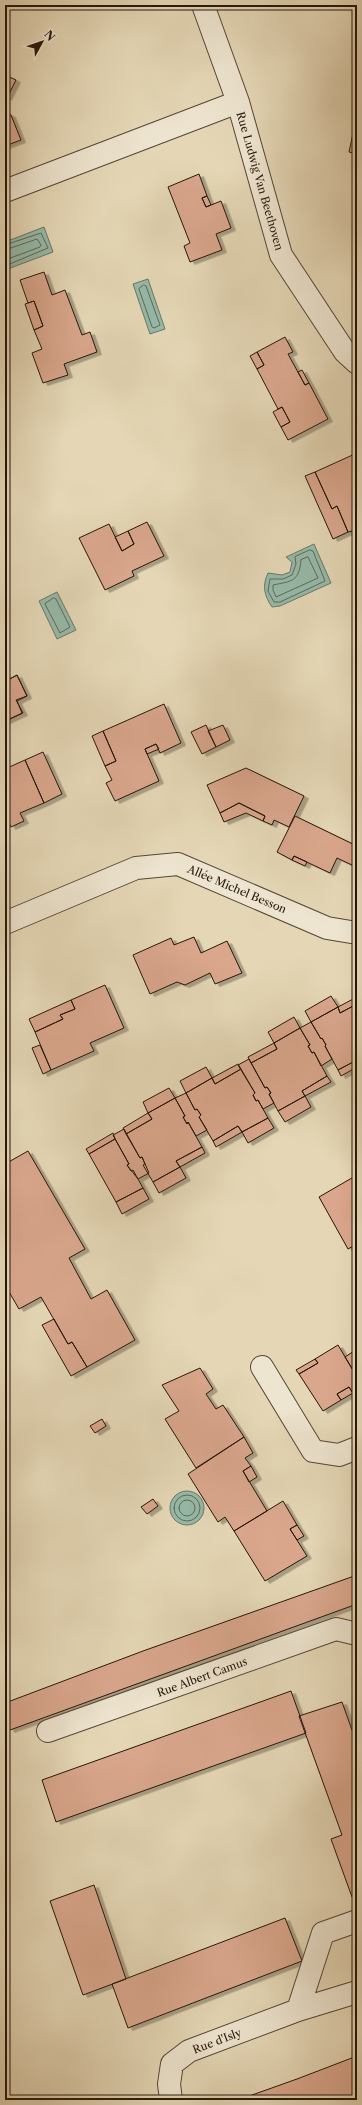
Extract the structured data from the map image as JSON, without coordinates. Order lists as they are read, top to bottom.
{
  "streets": {
    "street": [
      "Rue Ludwig Van Beethoven",
      "Allée Michel Besson",
      "Rue Albert Camus",
      "Rue d'Isly"
    ]
  },
  "north": "top right"
}
